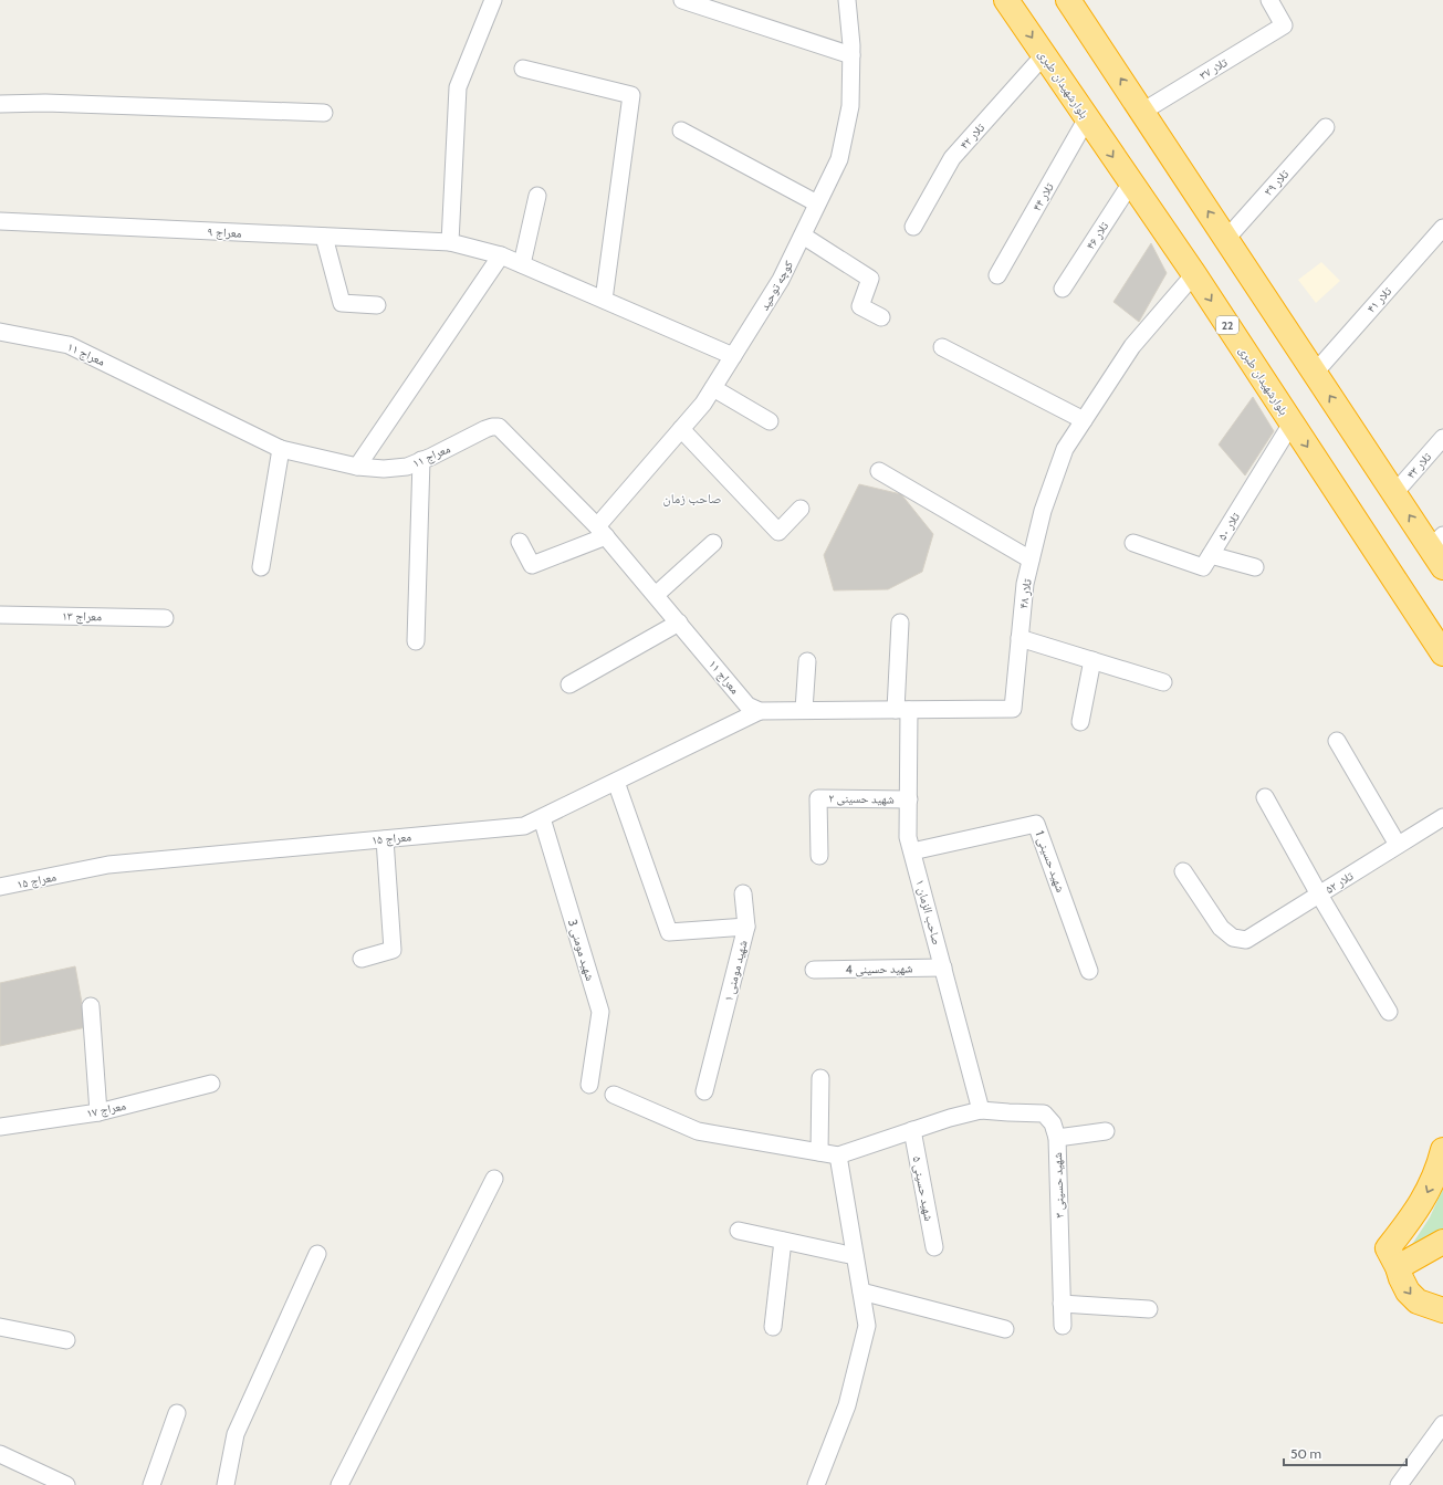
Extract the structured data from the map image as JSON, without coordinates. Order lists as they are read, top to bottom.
{
  "streets": {
    "highway": ["بلوارشهیدان طبری", "22"],
    "street": [
      "تلار ۳۷",
      "تلار ۴۲",
      "تلار ۳۹",
      "تلار ۴۴",
      "معراج ۹",
      "تلار ۴۶",
      "کوچه توحید",
      "تلار ۴۱",
      "معراج ۱۱",
      "تلار ۴۳",
      "تلار ۵۰",
      "تلار ۴۸",
      "معراج ۱۳",
      "شهید حسینی ۲",
      "معراج ۱۵",
      "شهید حسینی 1",
      "تلار ۵۲",
      "صاحب الزمان ۱",
      "شهید مومنی 3",
      "شهید حسینی 4",
      "شهید مومنی ۱",
      "معراج ۱۷",
      "شهید حسینی ۳",
      "شهید حسینی ۵"
    ]
  },
  "crossings": [
    ["بلوارشهیدان طبری", "تلار ۴۲"],
    ["بلوارشهیدان طبری", "تلار ۴۴"],
    ["بلوارشهیدان طبری", "تلار ۴۶"],
    ["بلوارشهیدان طبری", "تلار ۵۰"],
    ["بلوارشهیدان طبری", "تلار ۴۸"],
    ["معراج ۹", "کوچه توحید"],
    ["کوچه توحید", "معراج ۱۱"],
    ["معراج ۱۱", "تلار ۴۸"],
    ["معراج ۱۱", "معراج ۱۵"],
    ["تلار ۴۸", "معراج ۱۵"],
    ["تلار ۴۸", "صاحب الزمان ۱"],
    ["شهید حسینی ۲", "صاحب الزمان ۱"],
    ["معراج ۱۵", "شهید مومنی 3"],
    ["معراج ۱۵", "شهید مومنی ۱"],
    ["شهید حسینی 1", "صاحب الزمان ۱"],
    ["صاحب الزمان ۱", "شهید حسینی 4"],
    ["صاحب الزمان ۱", "شهید حسینی ۳"]
  ],
  "districts": ["صاحب زمان"],
  "scale_bar": "50 m"
}
